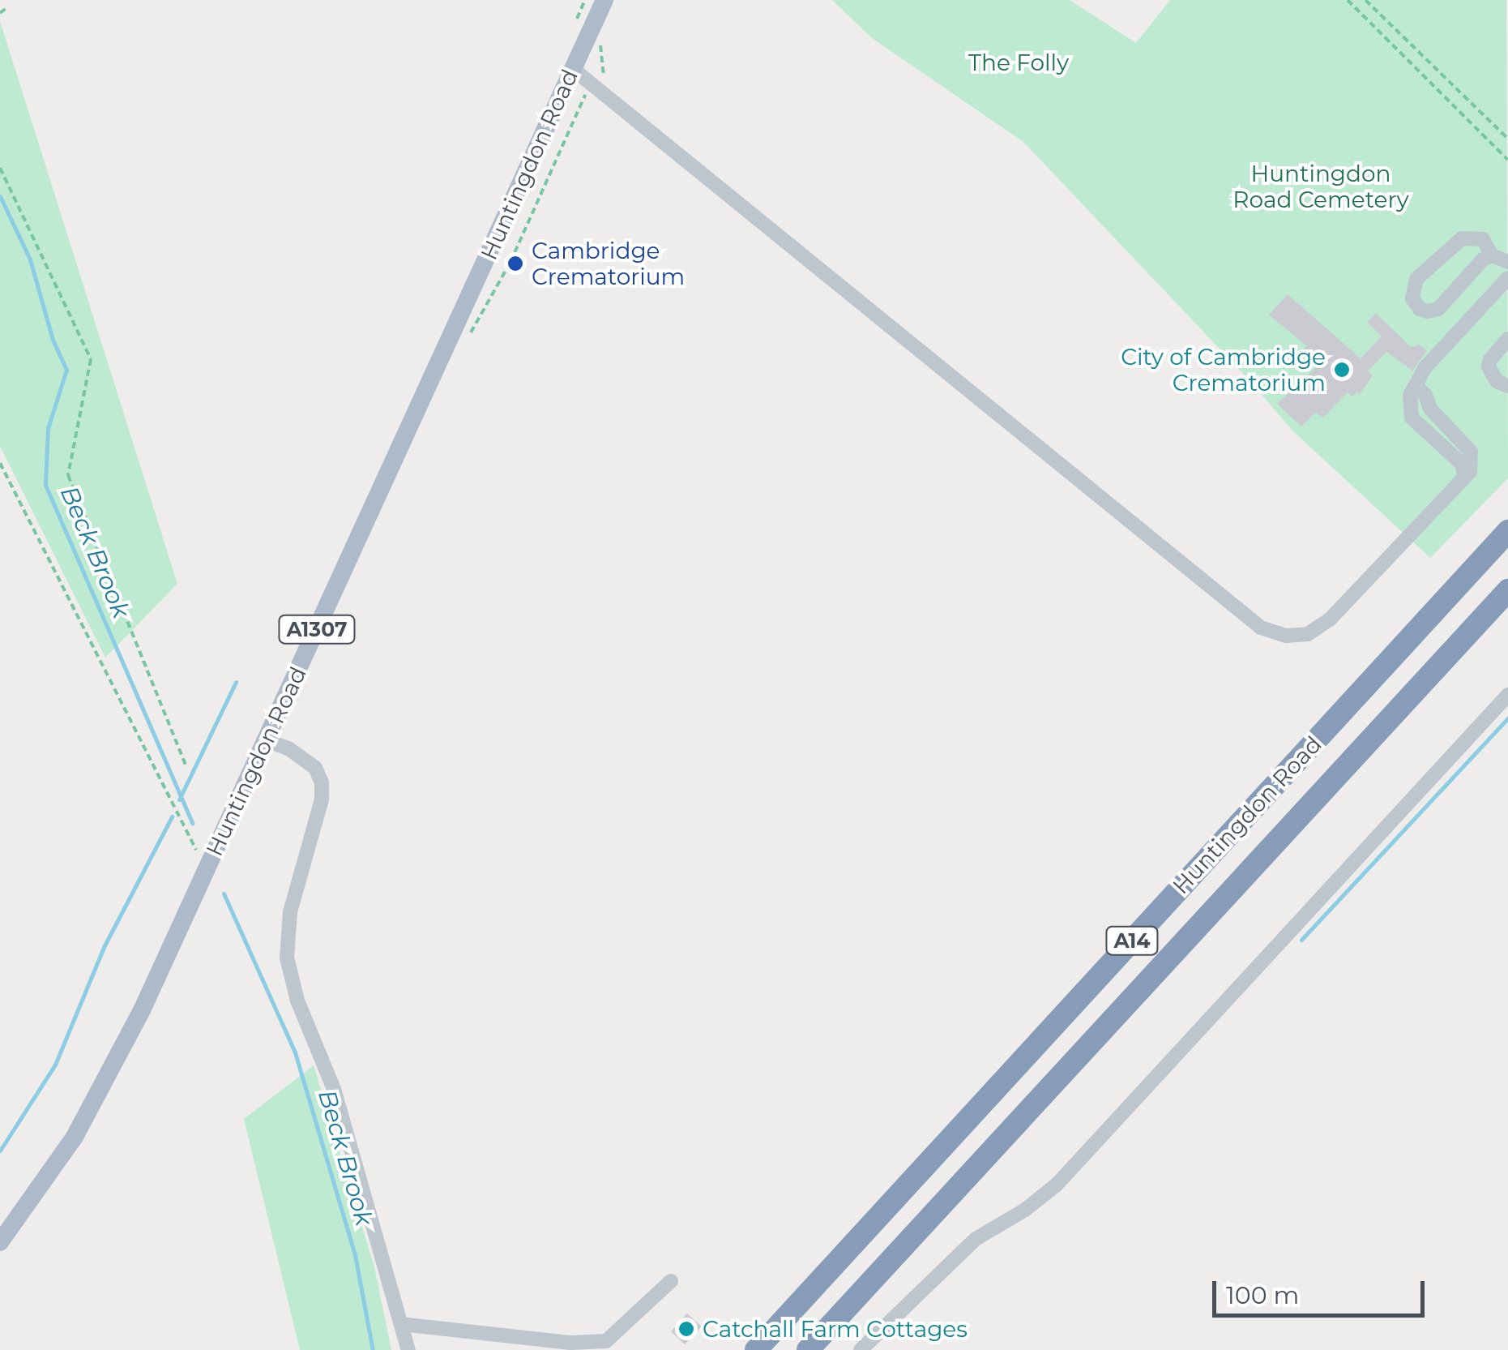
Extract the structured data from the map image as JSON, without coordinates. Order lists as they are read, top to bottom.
{
  "streets": {
    "highway": ["Huntingdon Road", "A14"],
    "main road": ["A1307"]
  },
  "water": ["Beck Brook"],
  "parks": ["The Folly", "Huntingdon Road Cemetery"],
  "places": ["Cambridge Crematorium", "City of Cambridge Crematorium", "Catchall Farm Cottages"],
  "scale_bar": "100 m"
}
